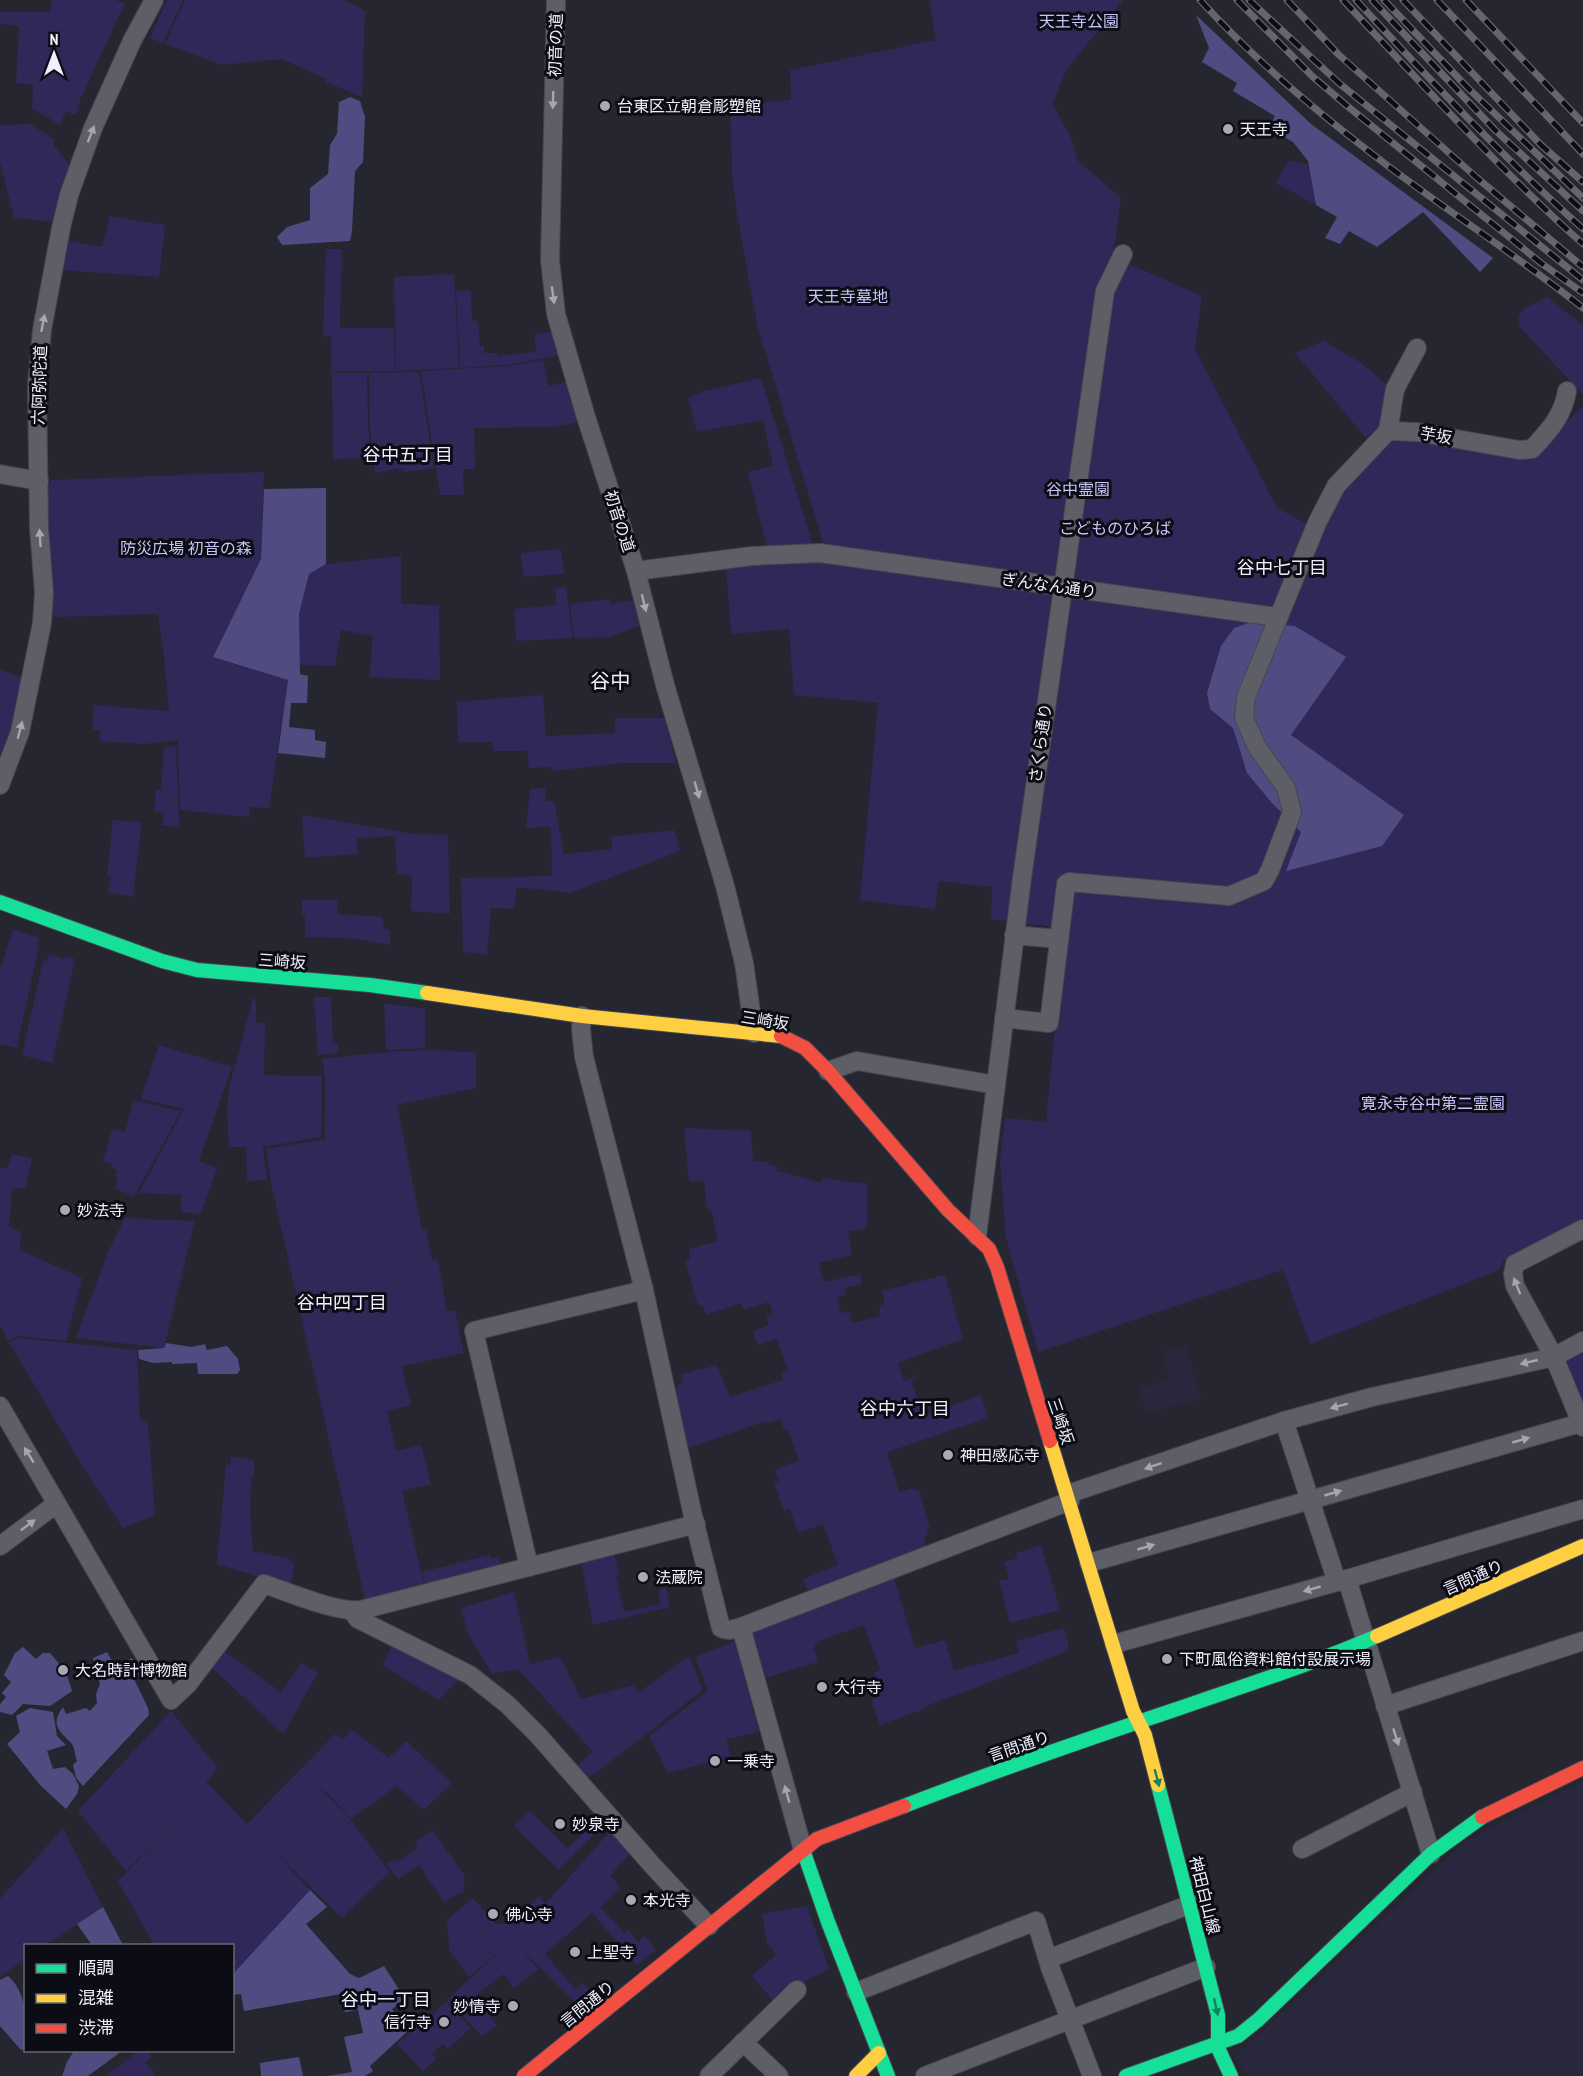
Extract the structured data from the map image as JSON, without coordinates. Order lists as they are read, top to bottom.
{
  "streets": {
    "main road": ["三崎坂", "言問通り", "神田白山線"],
    "street": [
      "初音の道",
      "六阿弥陀道",
      "芋坂",
      "ぎんなん通り",
      "さくら通り"
    ]
  },
  "crossings": [
    ["初音の道", "ぎんなん通り"],
    ["初音の道", "三崎坂"],
    ["ぎんなん通り", "さくら通り"],
    ["さくら通り", "三崎坂"],
    ["三崎坂", "言問通り"],
    ["三崎坂", "神田白山線"],
    ["言問通り", "神田白山線"]
  ],
  "one_way": ["初音の道", "六阿弥陀道", "神田白山線"],
  "districts": [
    "谷中五丁目",
    "谷中七丁目",
    "谷中",
    "谷中四丁目",
    "谷中六丁目",
    "谷中一丁目"
  ],
  "parks": [
    "天王寺公園",
    "天王寺墓地",
    "谷中霊園",
    "こどものひろば",
    "防災広場 初音の森",
    "寛永寺谷中第二霊園"
  ],
  "places": [
    "台東区立朝倉彫塑館",
    "天王寺",
    "妙法寺",
    "神田感応寺",
    "法蔵院",
    "下町風俗資料館付設展示場",
    "大名時計博物館",
    "大行寺",
    "一乗寺",
    "妙泉寺",
    "本光寺",
    "佛心寺",
    "上聖寺",
    "妙情寺",
    "信行寺"
  ],
  "legend": ["順調", "混雑", "渋滞"],
  "north": "top"
}
